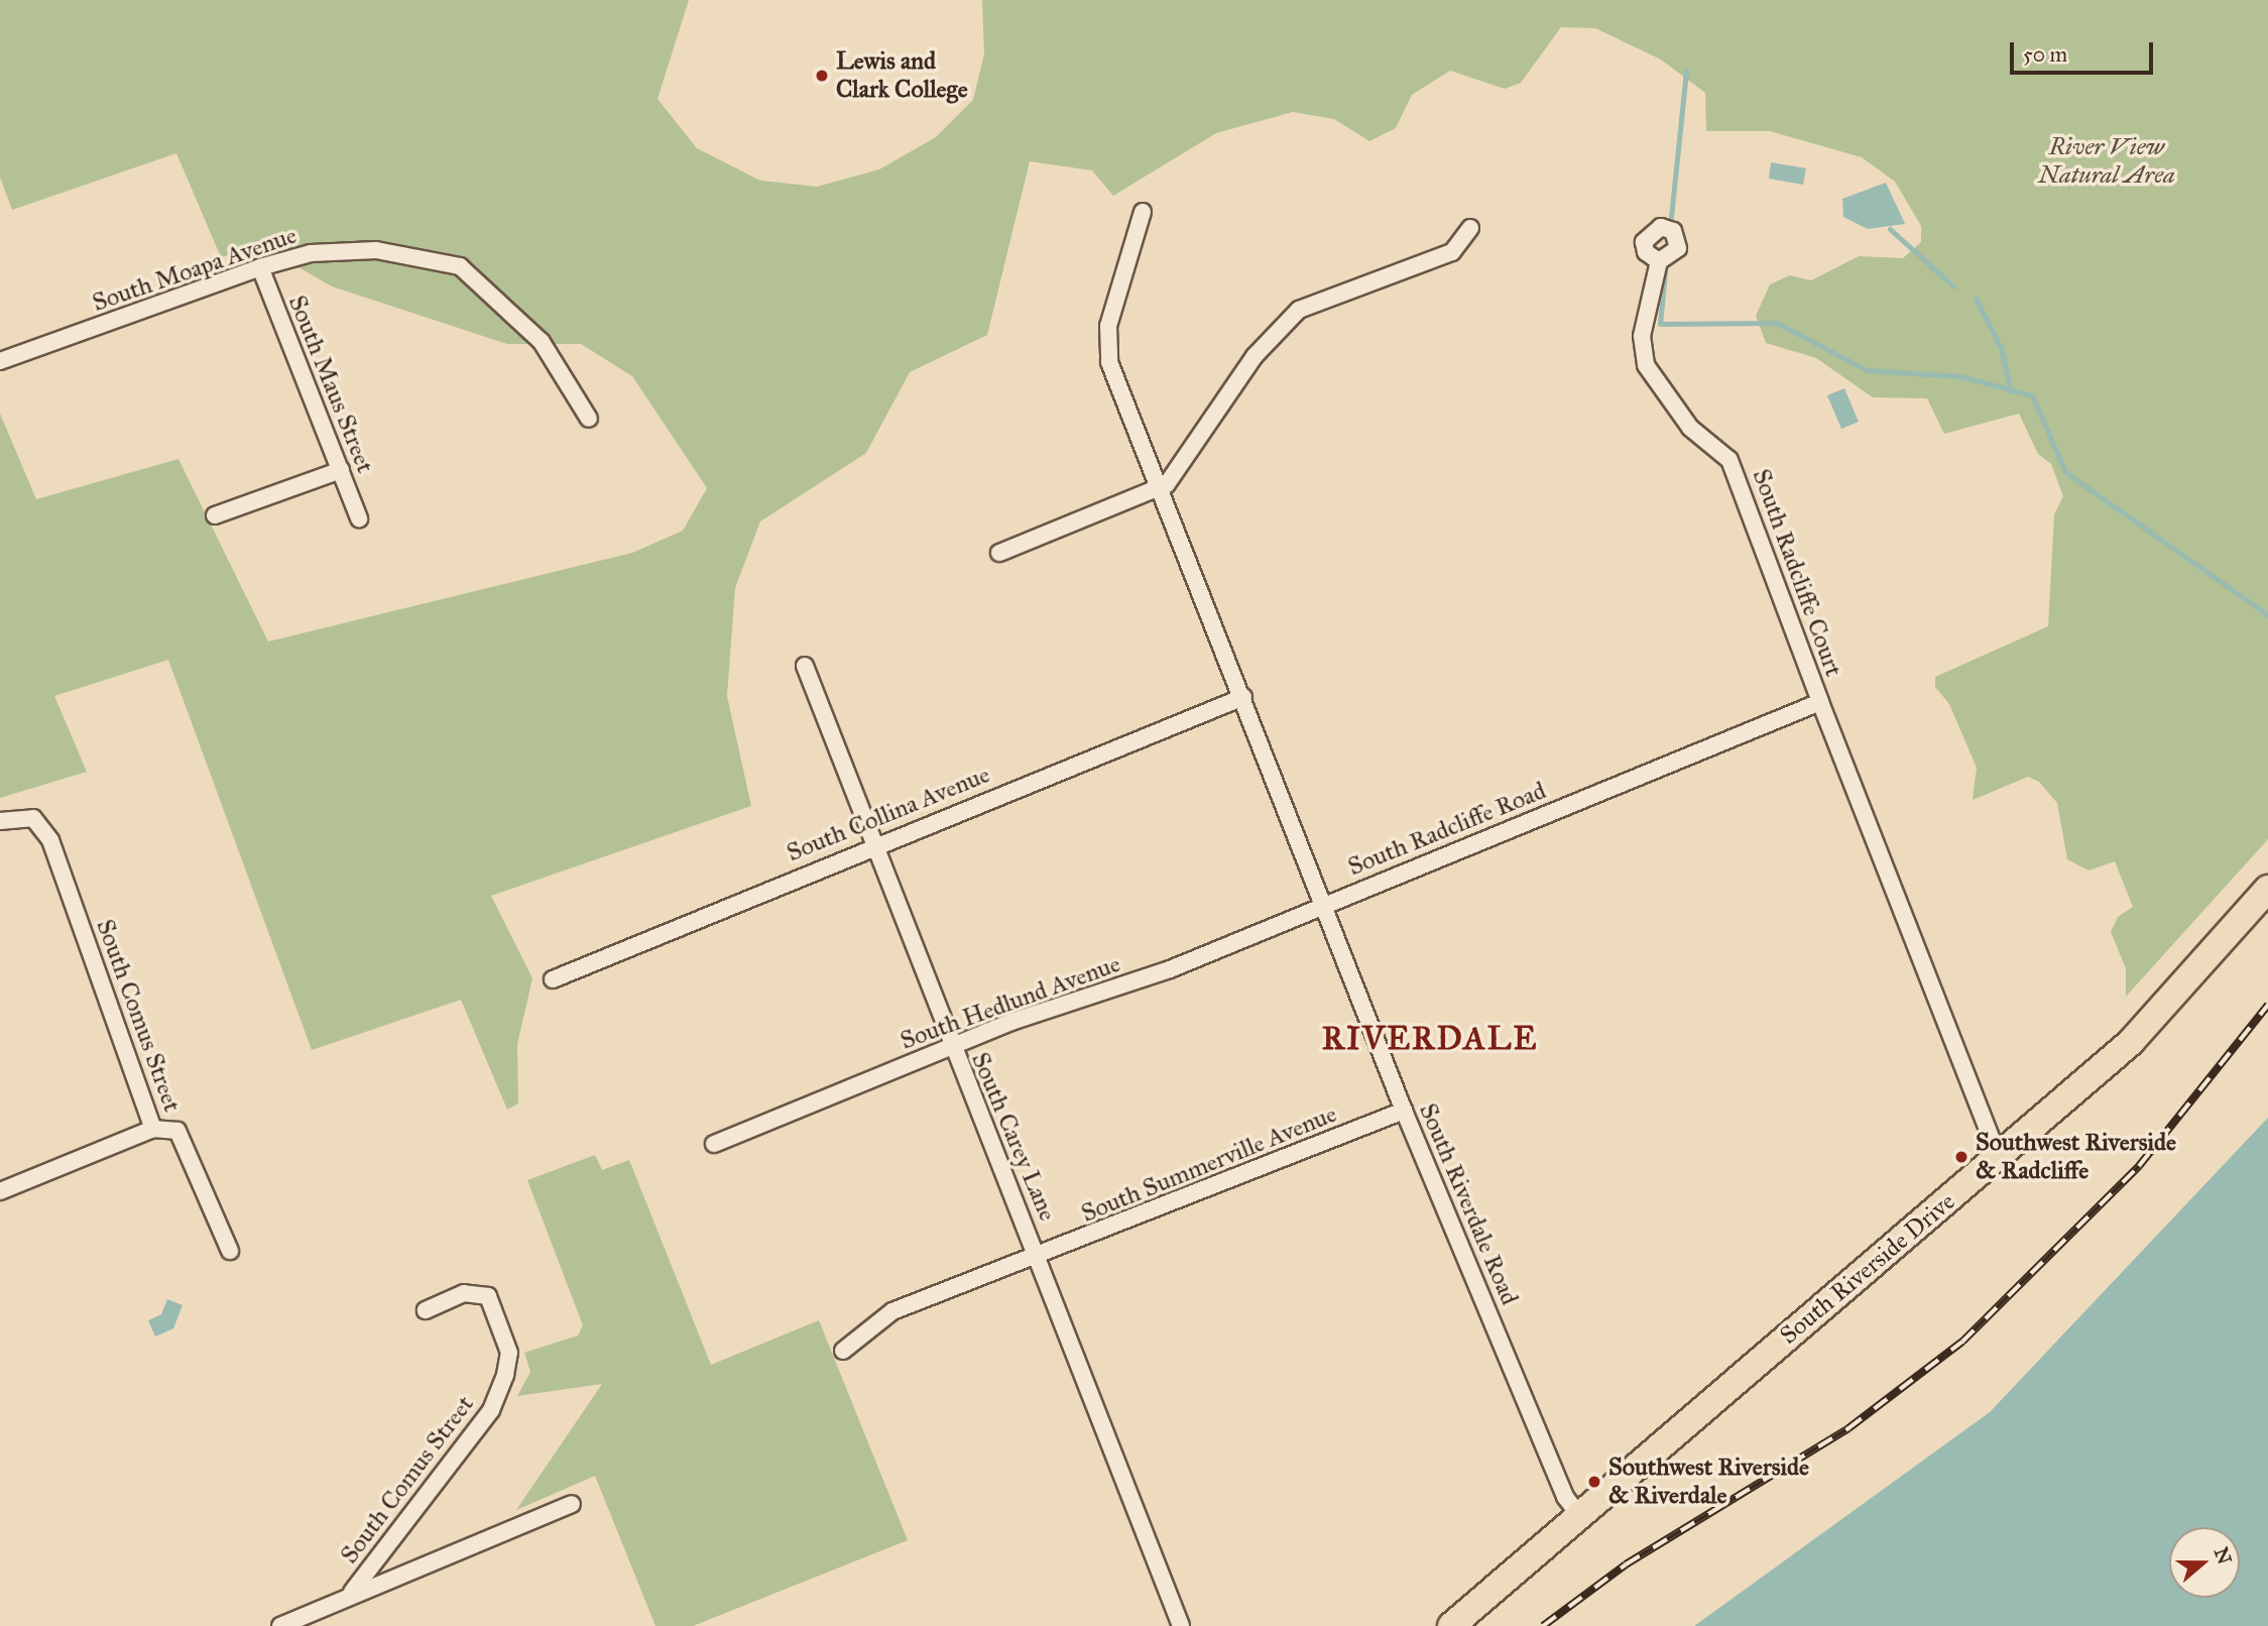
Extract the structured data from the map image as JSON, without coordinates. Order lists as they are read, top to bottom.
{
  "streets": {
    "main road": ["South Riverside Drive"],
    "street": [
      "South Moapa Avenue",
      "South Maus Street",
      "South Radcliffe Court",
      "South Collina Avenue",
      "South Radcliffe Road",
      "South Hedlund Avenue",
      "South Comus Street",
      "South Carey Lane",
      "South Summerville Avenue",
      "South Riverdale Road"
    ]
  },
  "crossings": [
    ["South Moapa Avenue", "South Maus Street"],
    ["South Radcliffe Court", "South Radcliffe Road"],
    ["South Collina Avenue", "South Radcliffe Road"],
    ["South Collina Avenue", "South Carey Lane"],
    ["South Radcliffe Road", "South Hedlund Avenue"],
    ["South Radcliffe Road", "South Riverdale Road"],
    ["South Hedlund Avenue", "South Carey Lane"],
    ["South Hedlund Avenue", "South Riverdale Road"],
    ["South Carey Lane", "South Summerville Avenue"],
    ["South Summerville Avenue", "South Riverdale Road"],
    ["South Riverdale Road", "South Riverside Drive"]
  ],
  "districts": ["RIVERDALE"],
  "parks": ["River View Natural Area"],
  "places": ["Lewis and Clark College", "Southwest Riverside & Radcliffe", "Southwest Riverside & Riverdale"],
  "scale_bar": "50 m",
  "north": "right"
}
